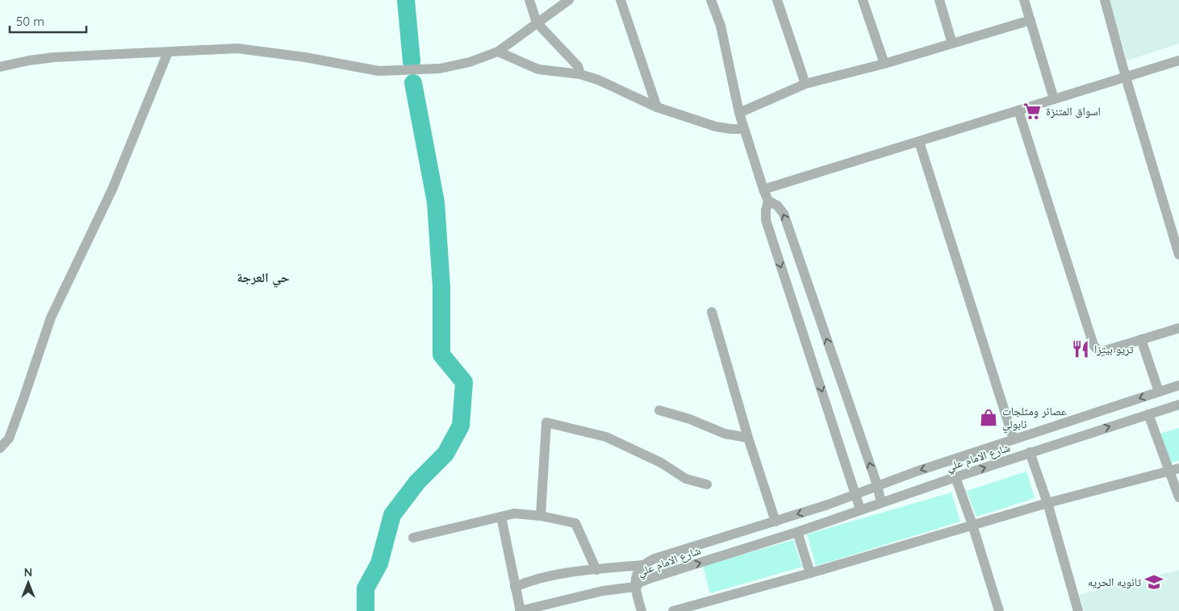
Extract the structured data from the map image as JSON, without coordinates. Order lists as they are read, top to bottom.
{
  "streets": {
    "street": ["شارع الامام علي"]
  },
  "districts": ["حي العرجة"],
  "places": {
    "supermarket": ["اسواق المتنزة"],
    "restaurant": ["تريو بيتزا"],
    "shop": ["عصائر ومثلجات نابولي"],
    "school or university": ["ثانويه الحريه"]
  },
  "scale_bar": "50 m",
  "north": "top"
}
